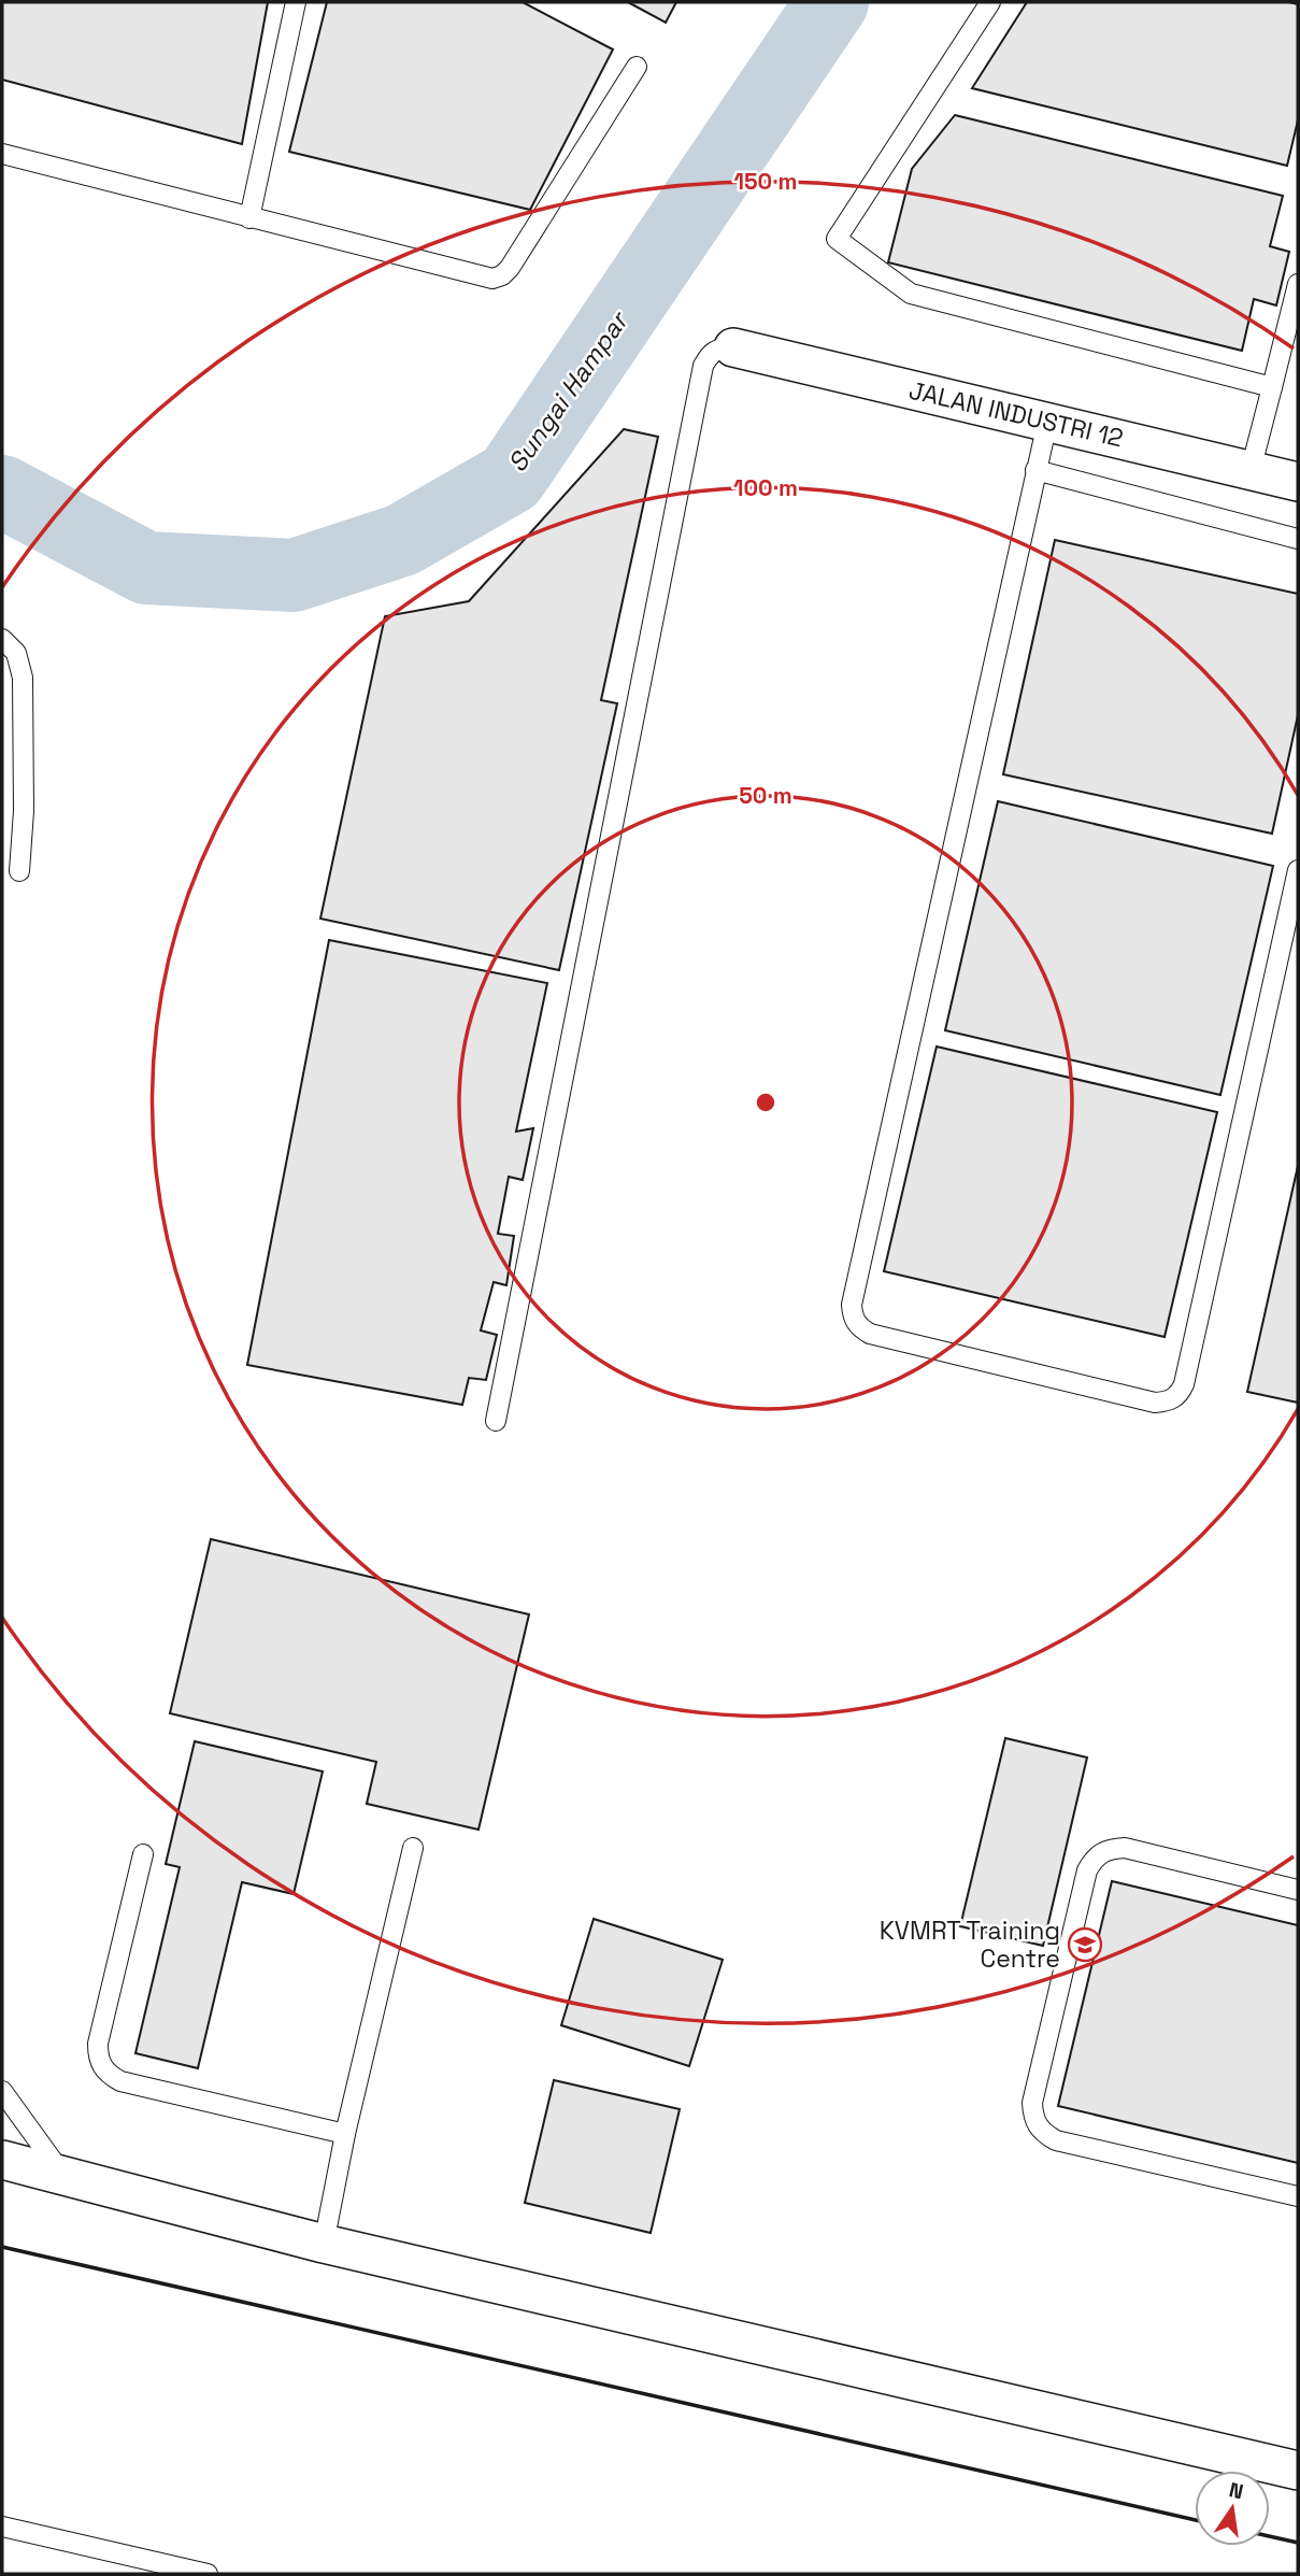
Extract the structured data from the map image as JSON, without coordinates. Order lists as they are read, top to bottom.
{
  "streets": {
    "street": ["JALAN INDUSTRI 12"]
  },
  "water": ["Sungai Hampar"],
  "places": {
    "school or university": ["KVMRT Training Centre"]
  },
  "north": "top",
  "rings": ["150 m", "100 m", "50 m"]
}
